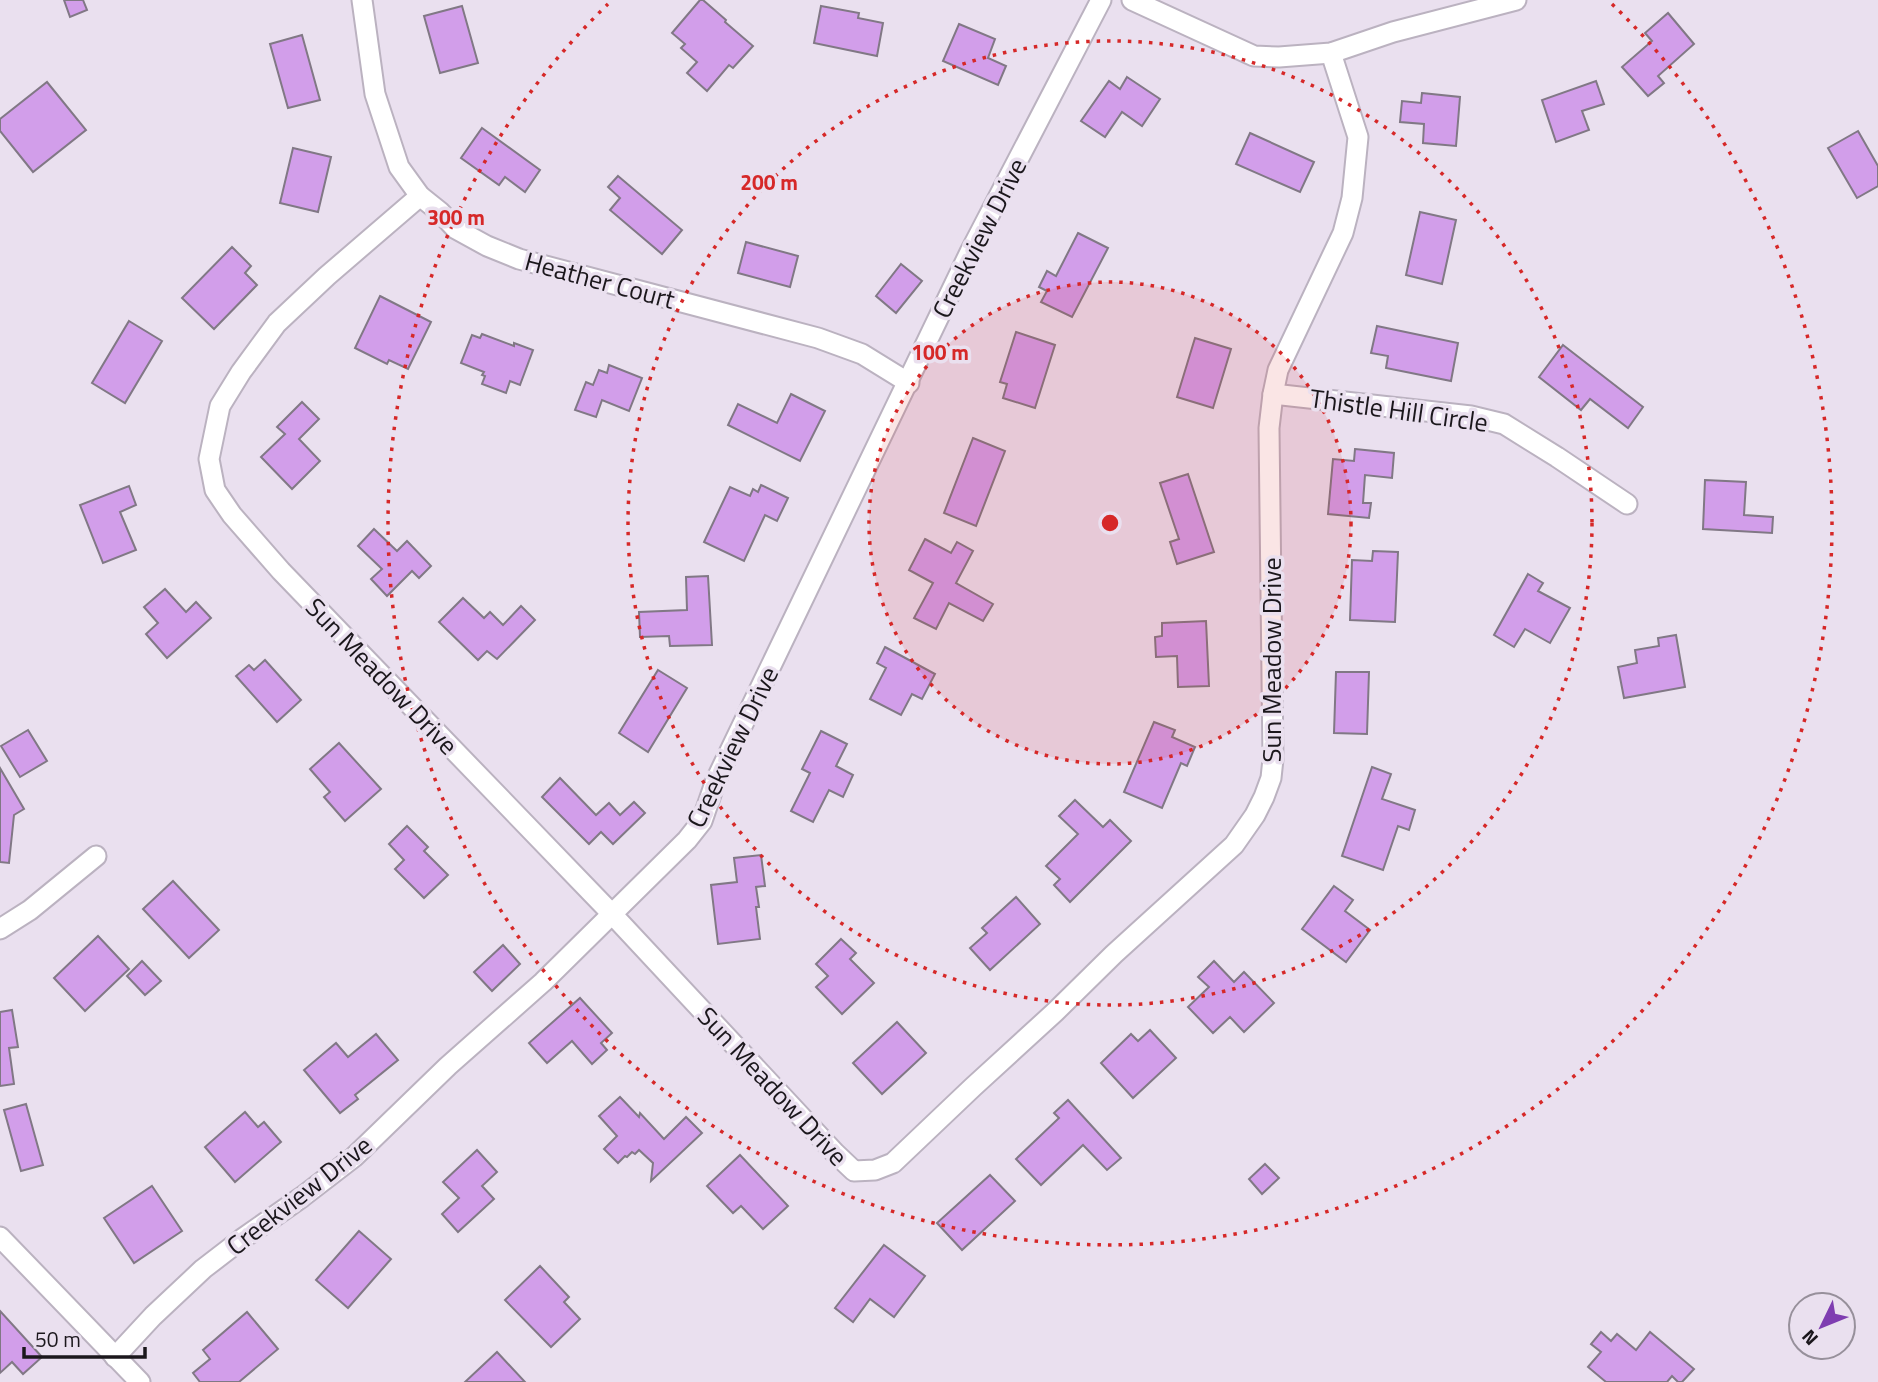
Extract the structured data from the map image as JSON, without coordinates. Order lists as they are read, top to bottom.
{
  "streets": {
    "street": [
      "Creekview Drive",
      "Heather Court",
      "Thistle Hill Circle",
      "Sun Meadow Drive"
    ]
  },
  "crossings": [
    ["Creekview Drive", "Heather Court"],
    ["Creekview Drive", "Sun Meadow Drive"],
    ["Heather Court", "Sun Meadow Drive"],
    ["Thistle Hill Circle", "Sun Meadow Drive"]
  ],
  "scale_bar": "50 m",
  "north": "bottom left",
  "rings": ["200 m", "300 m", "100 m"]
}
